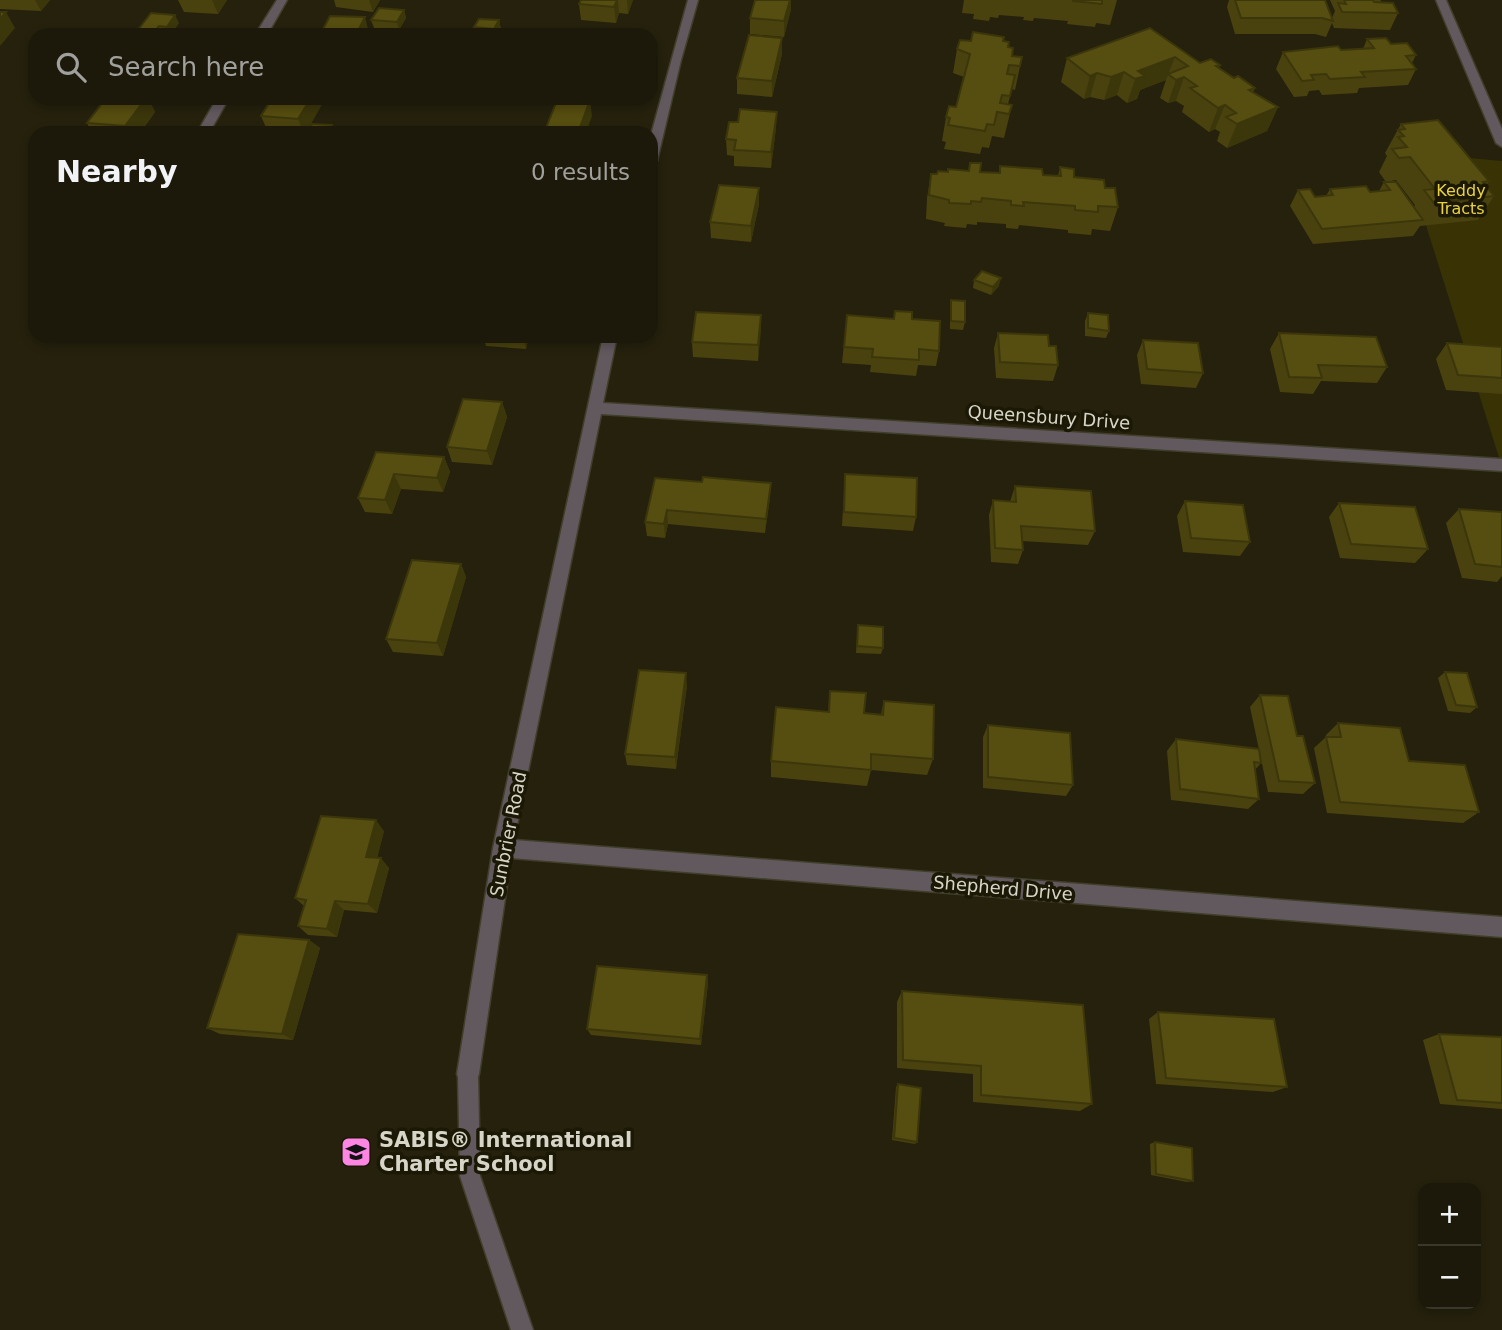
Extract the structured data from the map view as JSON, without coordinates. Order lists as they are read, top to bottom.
{
  "streets": {
    "street": ["Queensbury Drive", "Sunbrier Road", "Shepherd Drive"]
  },
  "crossings": [
    ["Queensbury Drive", "Sunbrier Road"],
    ["Sunbrier Road", "Shepherd Drive"]
  ],
  "parks": ["Keddy Tracts"],
  "places": {
    "school or university": ["SABIS® International Charter School"]
  },
  "page": {
    "search": "Search here",
    "heading": ["Nearby", "0 results"],
    "map_buttons": ["+", "−"]
  }
}
